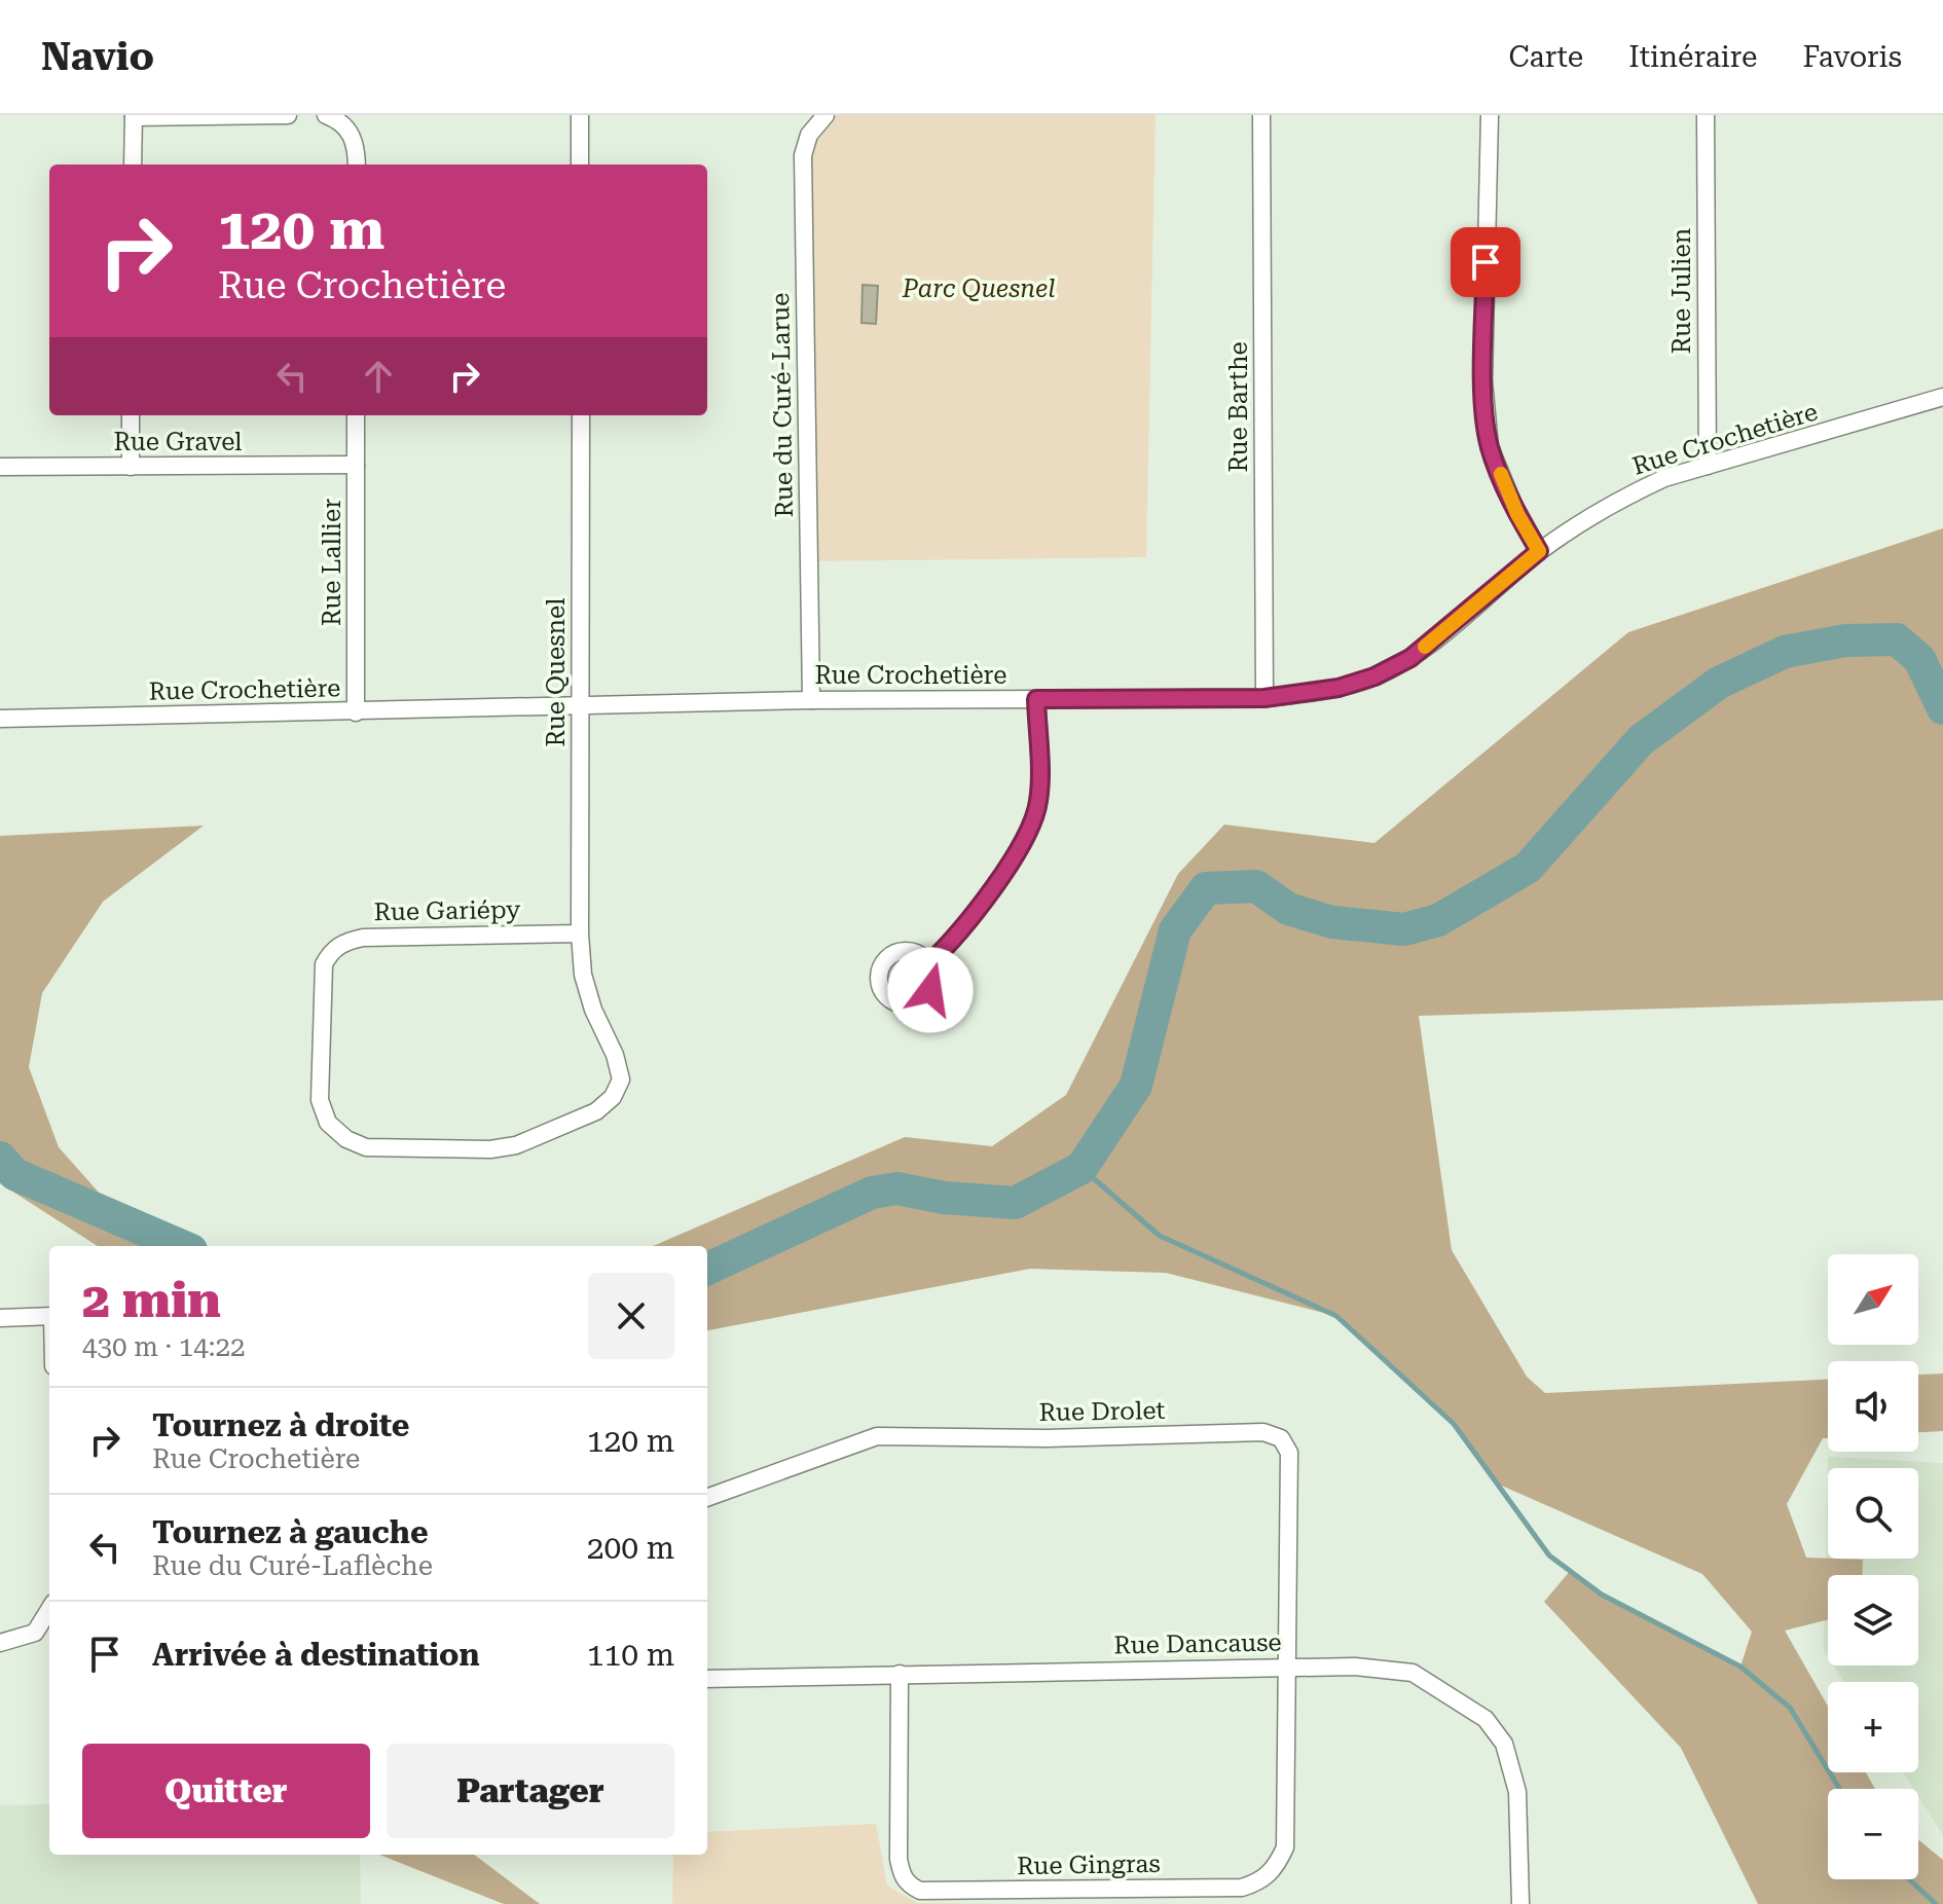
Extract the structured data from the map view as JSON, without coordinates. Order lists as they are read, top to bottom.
{
  "streets": {
    "street": [
      "Rue Julien",
      "Rue du Curé-Larue",
      "Rue Barthe",
      "Rue Crochetière",
      "Rue Gravel",
      "Rue Lallier",
      "Rue Quesnel",
      "Rue Gariépy",
      "Rue Drolet",
      "Rue Dancause",
      "Rue Gingras"
    ]
  },
  "crossings": [
    ["Rue Julien", "Rue Crochetière"],
    ["Rue du Curé-Larue", "Rue Crochetière"],
    ["Rue Barthe", "Rue Crochetière"],
    ["Rue Crochetière", "Rue Lallier"],
    ["Rue Crochetière", "Rue Quesnel"],
    ["Rue Gravel", "Rue Lallier"],
    ["Rue Quesnel", "Rue Gariépy"],
    ["Rue Drolet", "Rue Dancause"],
    ["Rue Drolet", "Rue Gingras"],
    ["Rue Dancause", "Rue Gingras"]
  ],
  "parks": ["Parc Quesnel"],
  "north": "top right",
  "page": {
    "header": "Navio",
    "nav": ["Carte", "Itinéraire", "Favoris"],
    "turn": ["120 m", "Rue Crochetière"],
    "heading": ["2 min", "430 m · 14:22"],
    "map_buttons": ["+", "−"],
    "list": [
      {
        "name": "Tournez à droite",
        "note": "Rue Crochetière",
        "value": "120 m"
      },
      {
        "name": "Tournez à gauche",
        "note": "Rue du Curé-Laflèche",
        "value": "200 m"
      },
      {
        "name": "Arrivée à destination",
        "value": "110 m"
      }
    ],
    "buttons": ["Quitter", "Partager"]
  }
}
